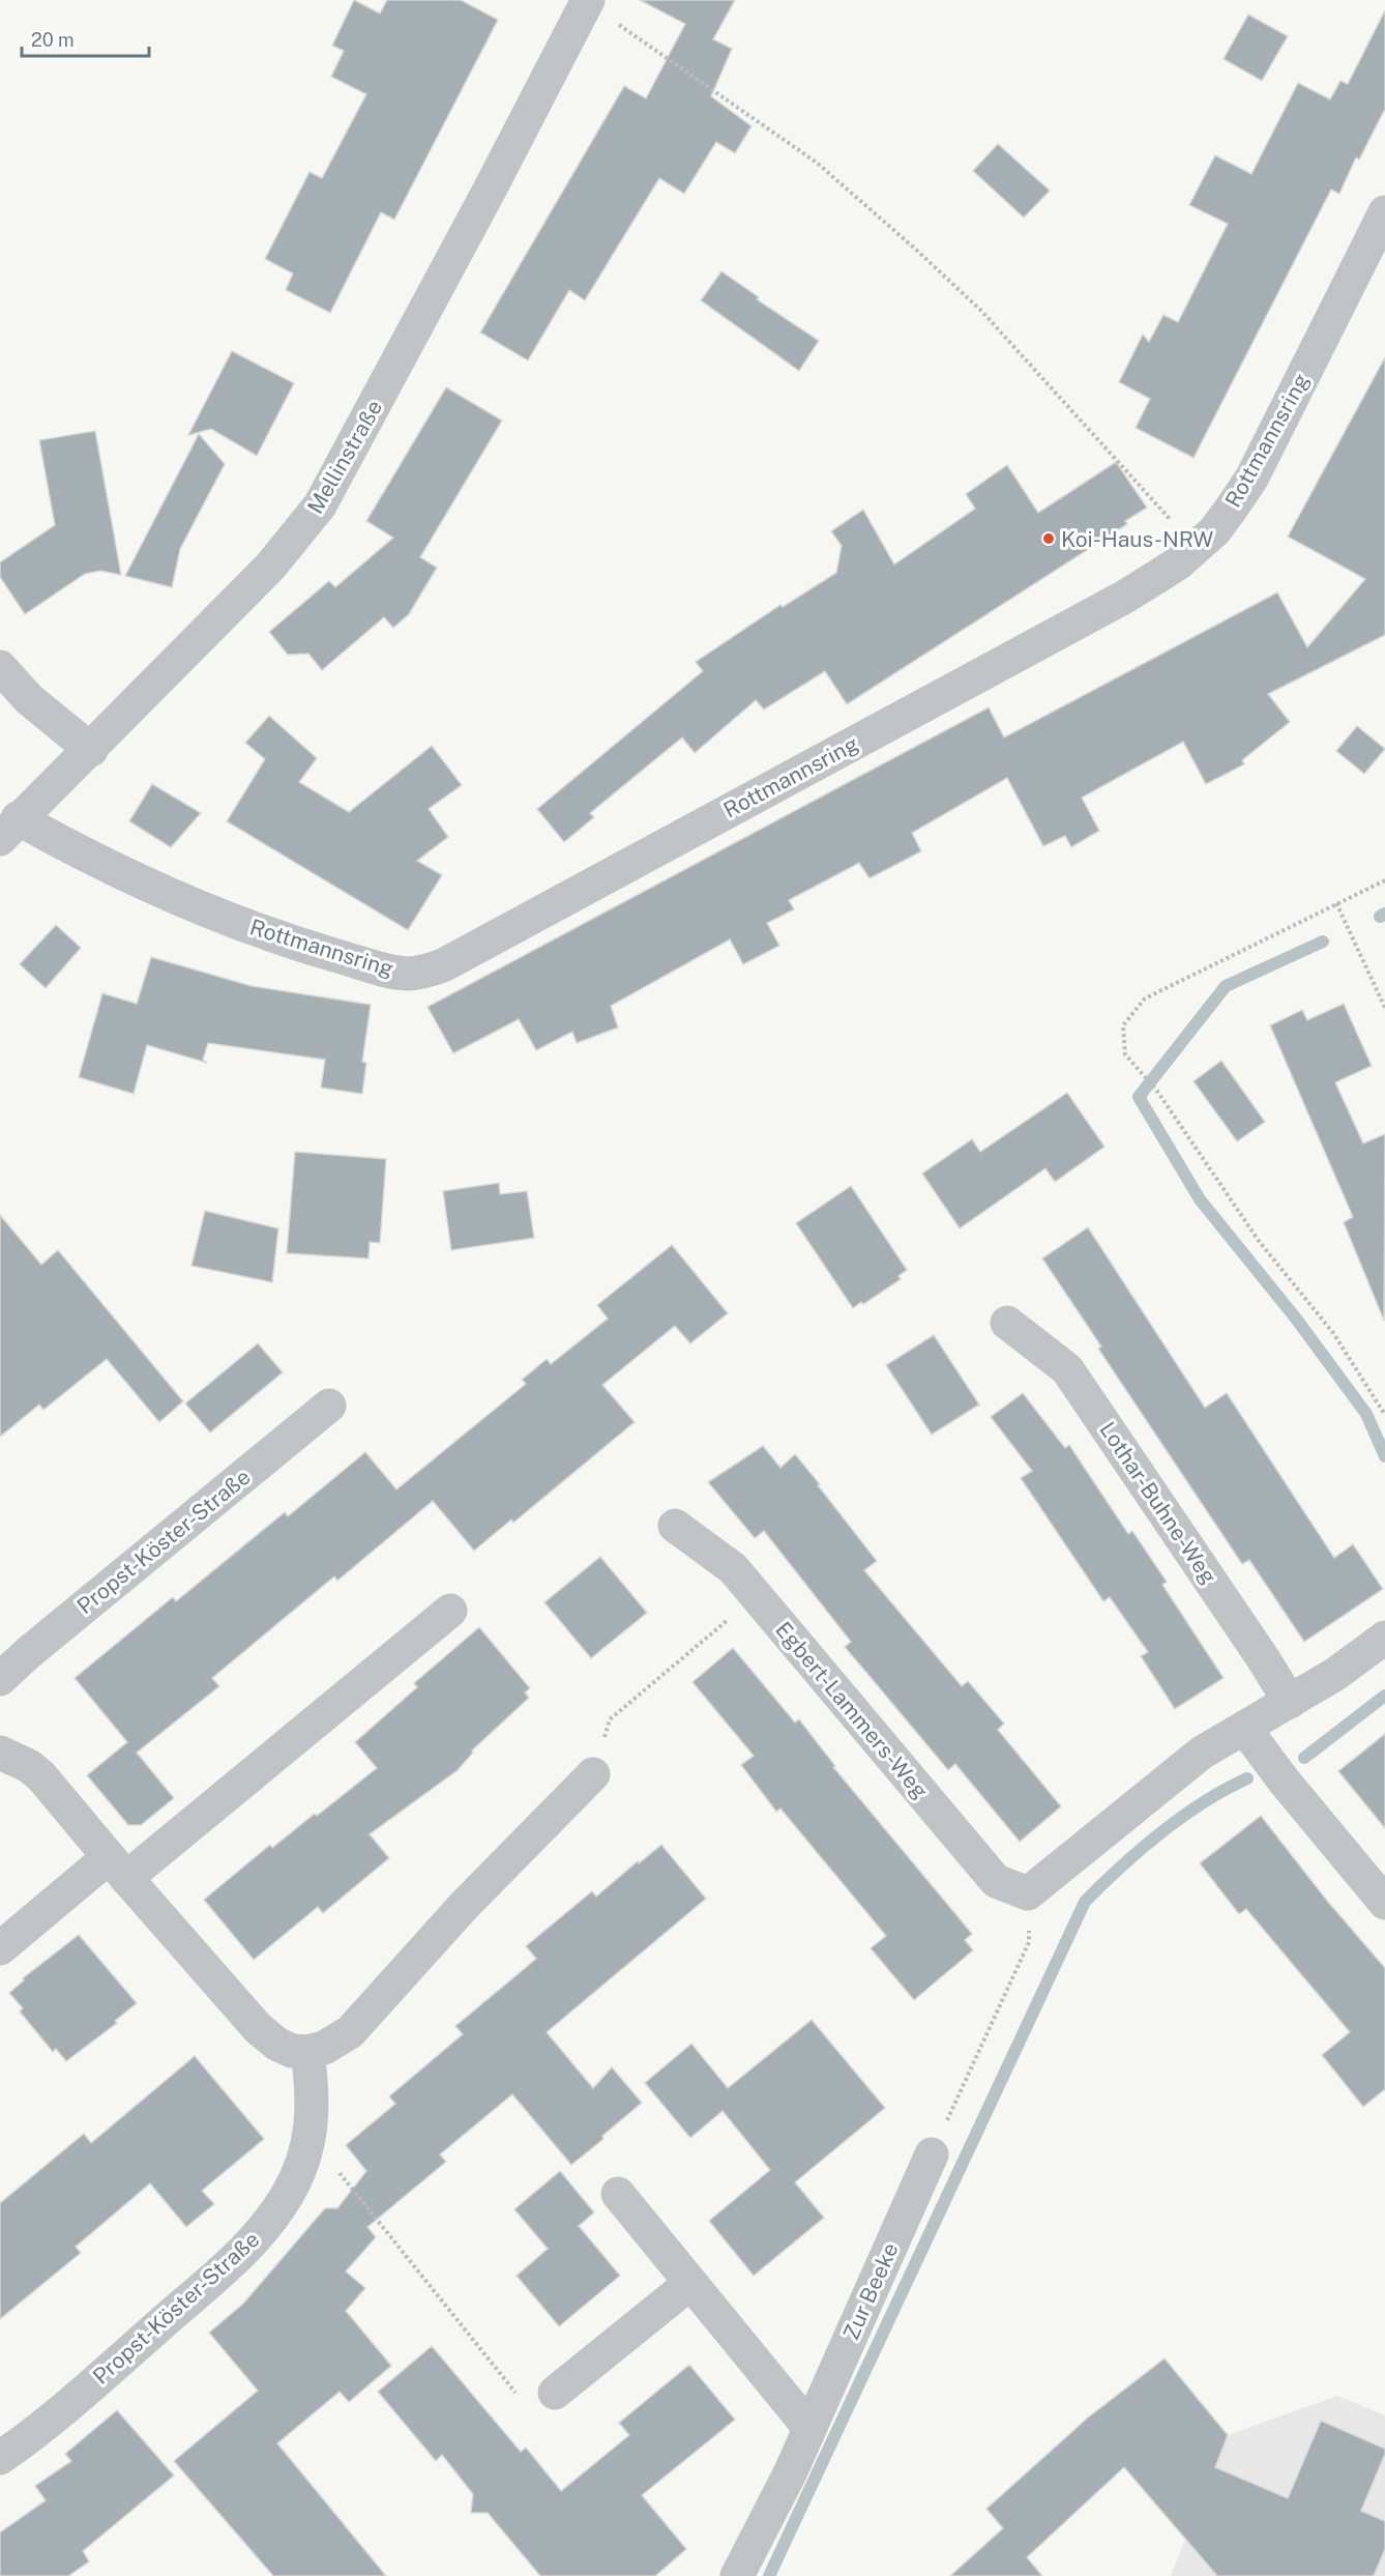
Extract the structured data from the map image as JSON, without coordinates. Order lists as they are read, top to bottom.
{
  "streets": {
    "street": [
      "Rottmannsring",
      "Mellinstraße",
      "Lothar-Buhne-Weg",
      "Propst-Köster-Straße",
      "Egbert-Lammers-Weg",
      "Zur Beeke"
    ]
  },
  "crossings": [
    ["Rottmannsring", "Mellinstraße"]
  ],
  "places": ["Koi-Haus-NRW"],
  "scale_bar": "20 m"
}
